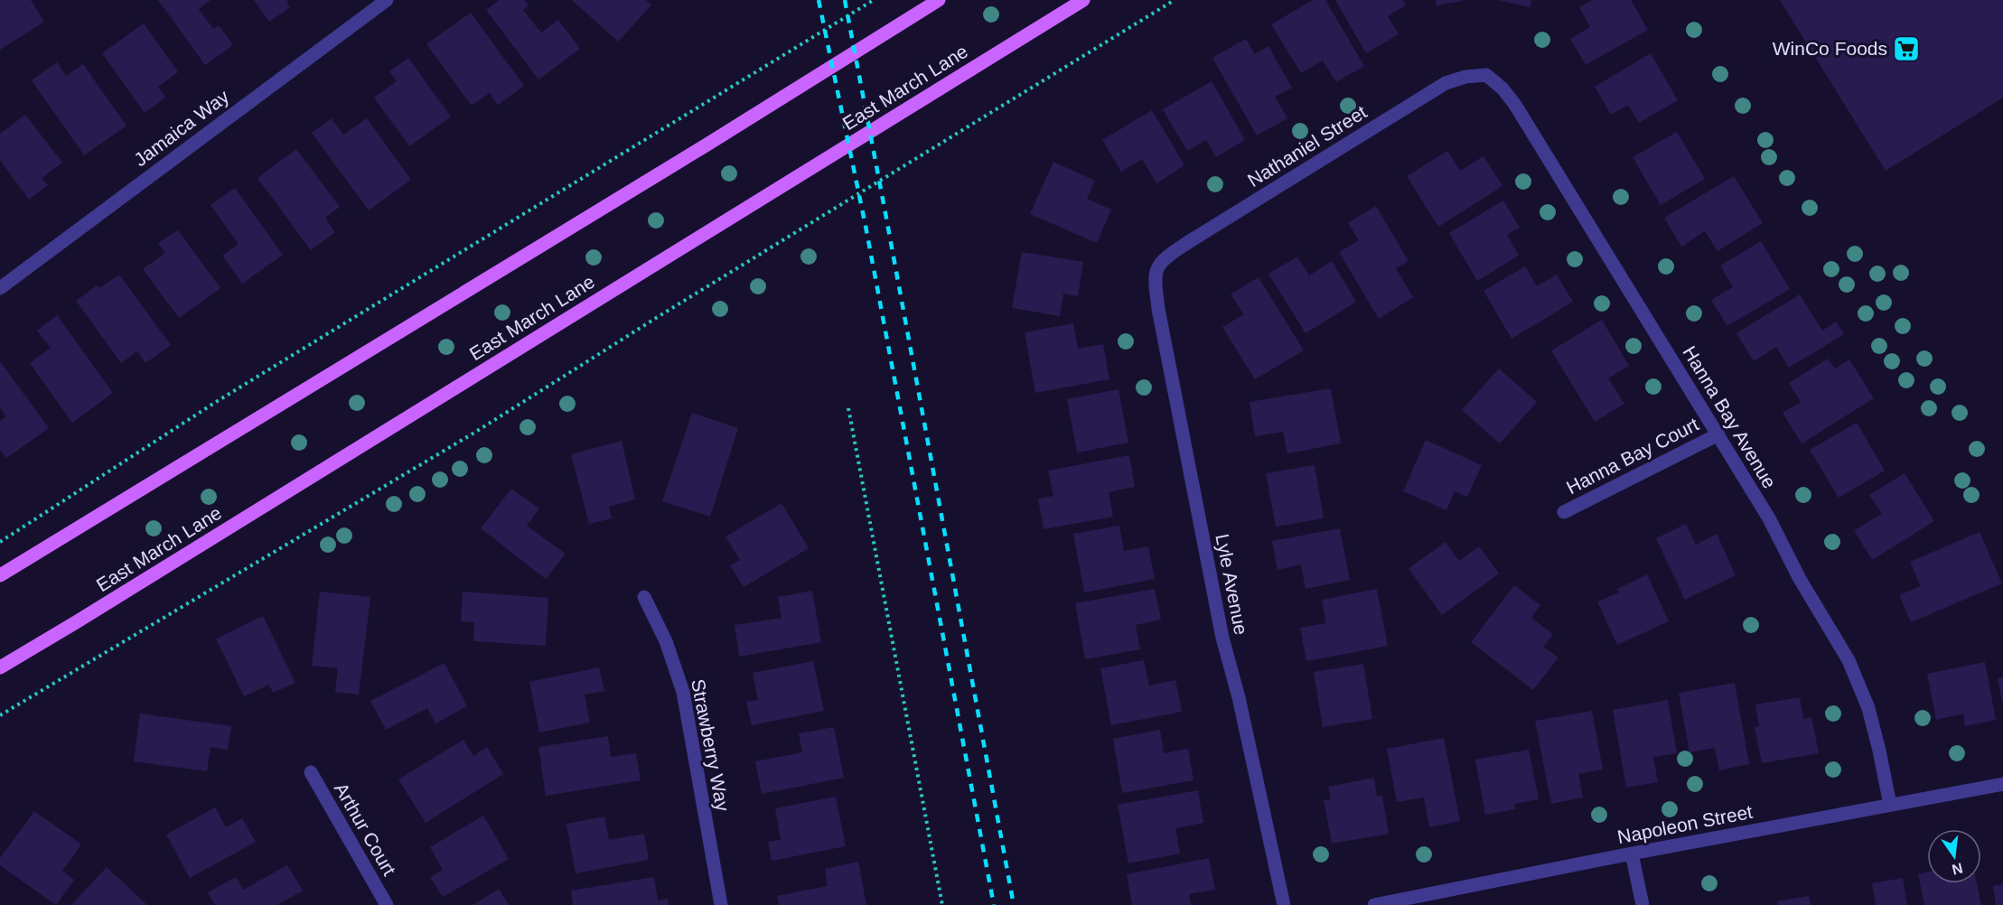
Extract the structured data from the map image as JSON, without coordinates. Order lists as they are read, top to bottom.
{
  "streets": {
    "main road": ["East March Lane"],
    "street": [
      "Jamaica Way",
      "Nathaniel Street",
      "Hanna Bay Avenue",
      "Hanna Bay Court",
      "Lyle Avenue",
      "Strawberry Way",
      "Napoleon Street",
      "Arthur Court"
    ]
  },
  "crossings": [
    ["Nathaniel Street", "Hanna Bay Avenue"],
    ["Nathaniel Street", "Lyle Avenue"],
    ["Hanna Bay Avenue", "Hanna Bay Court"],
    ["Hanna Bay Avenue", "Napoleon Street"]
  ],
  "places": {
    "supermarket": ["WinCo Foods"]
  },
  "north": "bottom"
}
